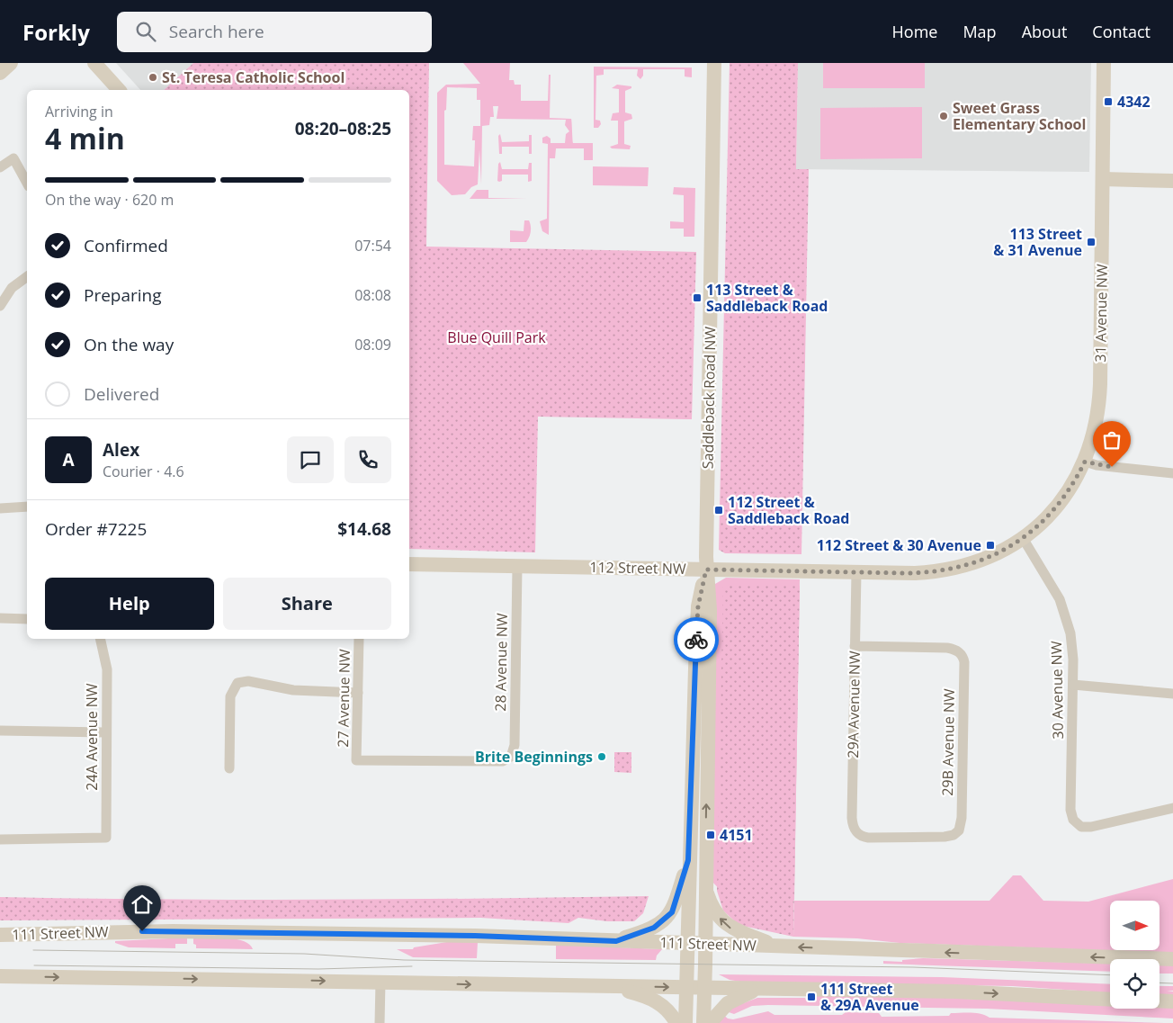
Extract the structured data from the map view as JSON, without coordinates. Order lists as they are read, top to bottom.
{
  "streets": {
    "main road": [
      "31 Avenue NW",
      "Saddleback Road NW",
      "112 Street NW",
      "111 Street NW"
    ],
    "street": [
      "28 Avenue NW",
      "30 Avenue NW",
      "27 Avenue NW",
      "29A Avenue NW",
      "24A Avenue NW",
      "29B Avenue NW"
    ]
  },
  "crossings": [
    ["31 Avenue NW", "112 Street NW"],
    ["31 Avenue NW", "30 Avenue NW"],
    ["Saddleback Road NW", "112 Street NW"],
    ["Saddleback Road NW", "111 Street NW"],
    ["112 Street NW", "28 Avenue NW"],
    ["112 Street NW", "30 Avenue NW"],
    ["112 Street NW", "29A Avenue NW"],
    ["28 Avenue NW", "27 Avenue NW"],
    ["29A Avenue NW", "29B Avenue NW"]
  ],
  "parks": ["Blue Quill Park"],
  "places": {
    "other": ["St. Teresa Catholic School", "Sweet Grass Elementary School", "Brite Beginnings"],
    "transit": [
      "4342",
      "113 Street & 31 Avenue",
      "113 Street & Saddleback Road",
      "112 Street & Saddleback Road",
      "112 Street & 30 Avenue",
      "4151",
      "111 Street & 29A Avenue"
    ]
  },
  "north": "right",
  "page": {
    "header": "Forkly",
    "search": "Search here",
    "nav": [
      "Home",
      "Map",
      "About",
      "Contact"
    ],
    "heading": ["4 min", "Arriving in", "08:20–08:25"],
    "panel": [
      "Alex",
      "Courier · 4.6",
      "Order #7225",
      "$14.68"
    ],
    "bar": "On the way · 620 m",
    "list": [
      ["Confirmed", "07:54"],
      ["Preparing", "08:08"],
      ["On the way", "08:09"],
      "Delivered"
    ],
    "round": "A",
    "buttons": ["Help", "Share"]
  }
}
